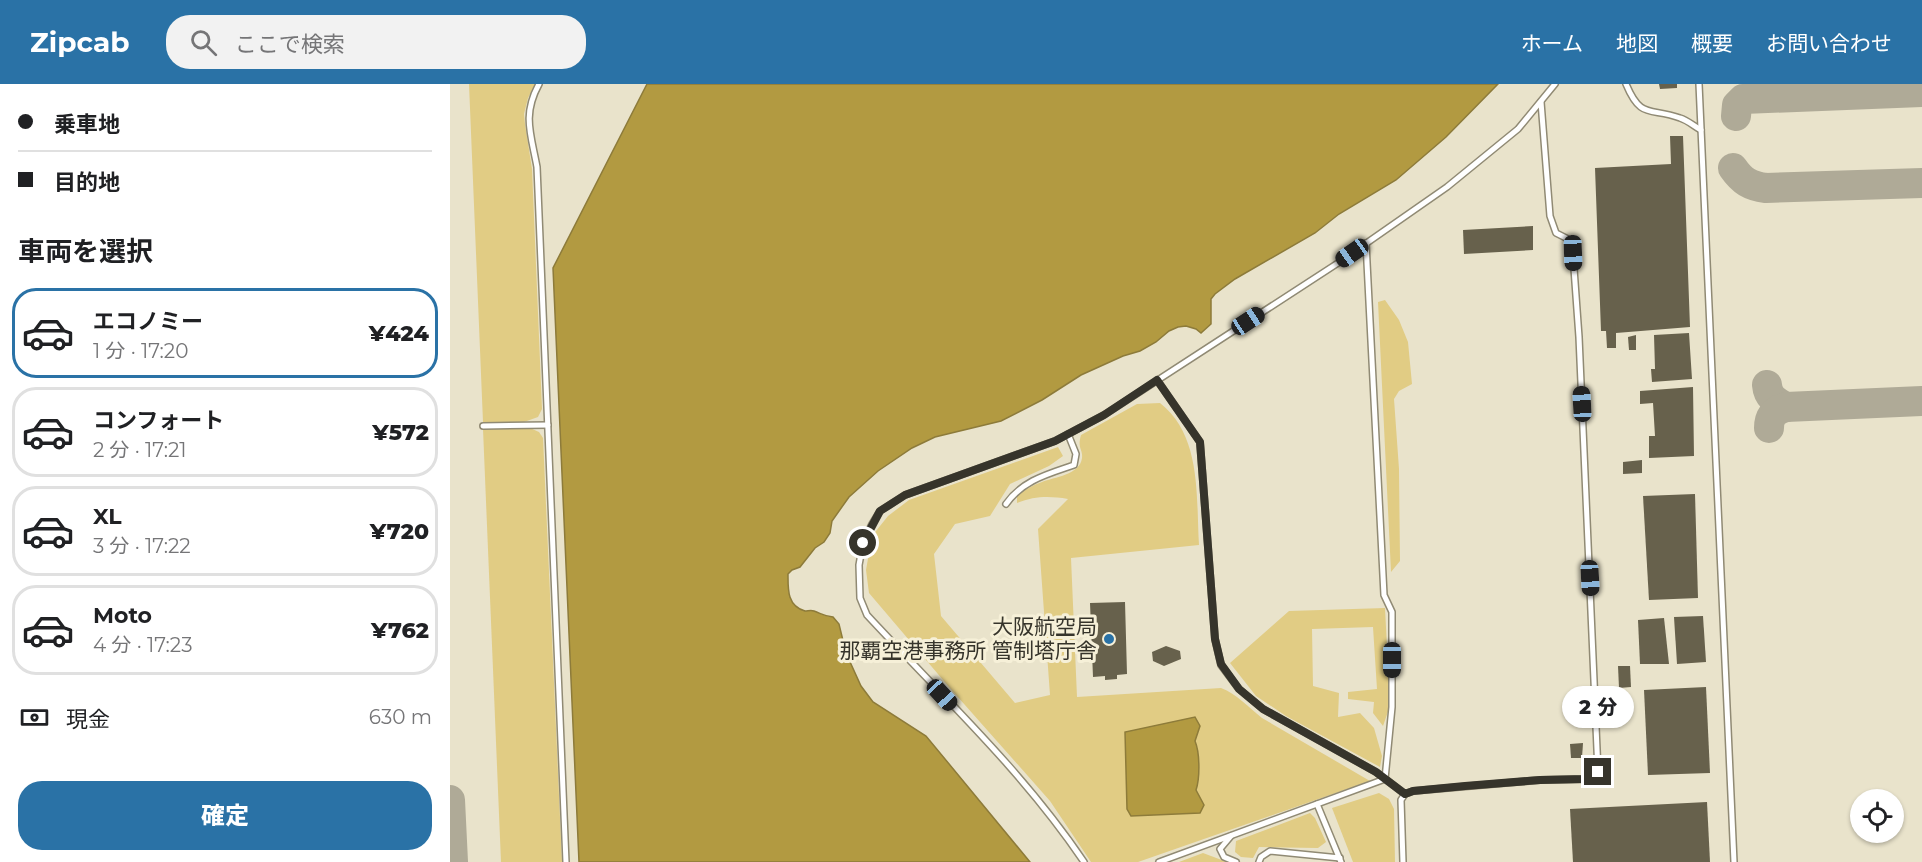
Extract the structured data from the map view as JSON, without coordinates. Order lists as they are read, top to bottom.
{
  "places": ["大阪航空局 那覇空港事務所 管制塔庁舎"],
  "page": {
    "header": "Zipcab",
    "search": "ここで検索",
    "nav": [
      "ホーム",
      "地図",
      "概要",
      "お問い合わせ"
    ],
    "banner": ["乗車地", "目的地"],
    "heading": "車両を選択",
    "list": [
      {
        "name": "エコノミー",
        "note": "1 分 · 17:20",
        "value": "¥424"
      },
      {
        "name": "コンフォート",
        "note": "2 分 · 17:21",
        "value": "¥572"
      },
      {
        "name": "XL",
        "note": "3 分 · 17:22",
        "value": "¥720"
      },
      {
        "name": "Moto",
        "note": "4 分 · 17:23",
        "value": "¥762"
      }
    ],
    "pay": ["現金", "630 m"],
    "bubble": "2 分",
    "buttons": "確定"
  }
}
